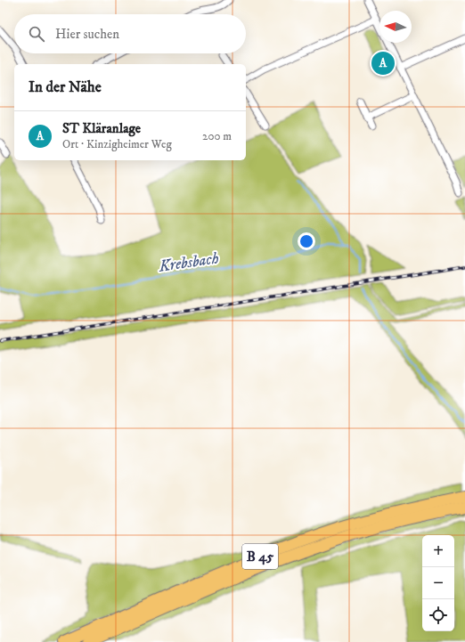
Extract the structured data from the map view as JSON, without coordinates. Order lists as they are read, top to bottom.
{
  "streets": {
    "highway": ["B 45"]
  },
  "water": ["Krebsbach"],
  "north": "left",
  "page": {
    "search": "Hier suchen",
    "pins": "A",
    "heading": "In der Nähe",
    "list": [
      {
        "mark": "A",
        "name": "ST Kläranlage",
        "note": "Ort · Kinzigheimer Weg",
        "value": "200 m"
      }
    ],
    "map_buttons": ["+", "−"]
  }
}
